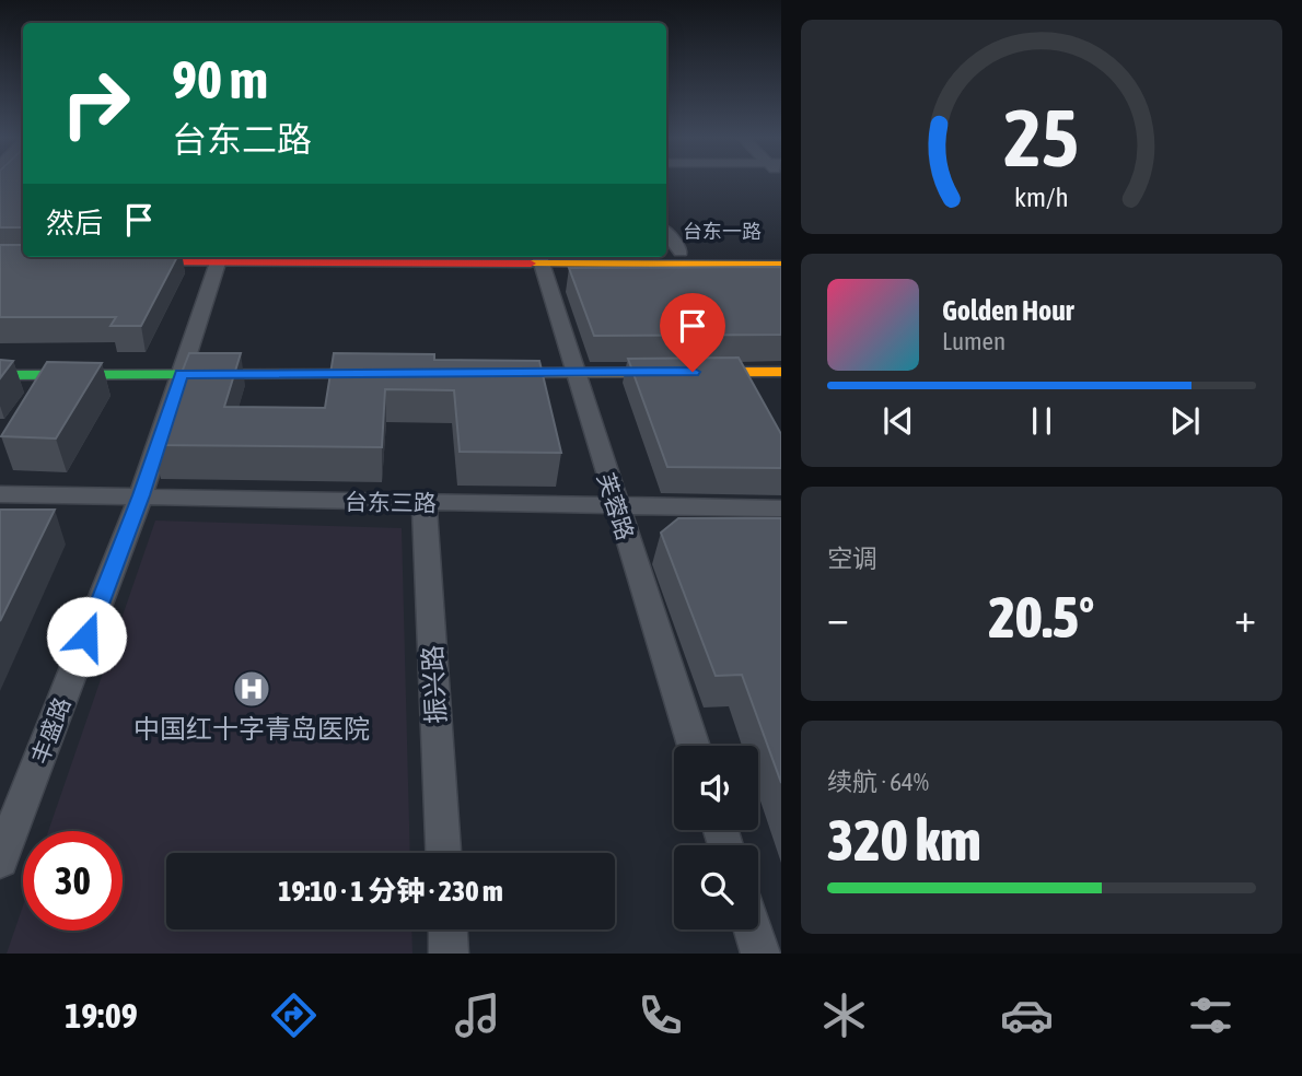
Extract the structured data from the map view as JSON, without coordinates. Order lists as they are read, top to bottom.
{
  "streets": {
    "main road": ["台东一路"],
    "street": [
      "台东三路",
      "芙蓉路",
      "振兴路",
      "丰盛路"
    ]
  },
  "crossings": [
    ["台东一路", "芙蓉路"],
    ["台东一路", "丰盛路"],
    ["台东三路", "芙蓉路"],
    ["台东三路", "振兴路"],
    ["台东三路", "丰盛路"]
  ],
  "places": {
    "hospital": ["中国红十字青岛医院"]
  },
  "page": {
    "turn": ["90 m", "台东二路"],
    "then": "然后",
    "song": ["Golden Hour", "Lumen"],
    "tile": [
      "空调",
      ["续航 · 64%", "320 km"]
    ],
    "heat": ["−", "20.5°", "+"],
    "limit": "30",
    "trip": "19:10 · 1 分钟 · 230 m",
    "tabs": "19:09",
    "gauge": ["25", "km/h"]
  }
}
